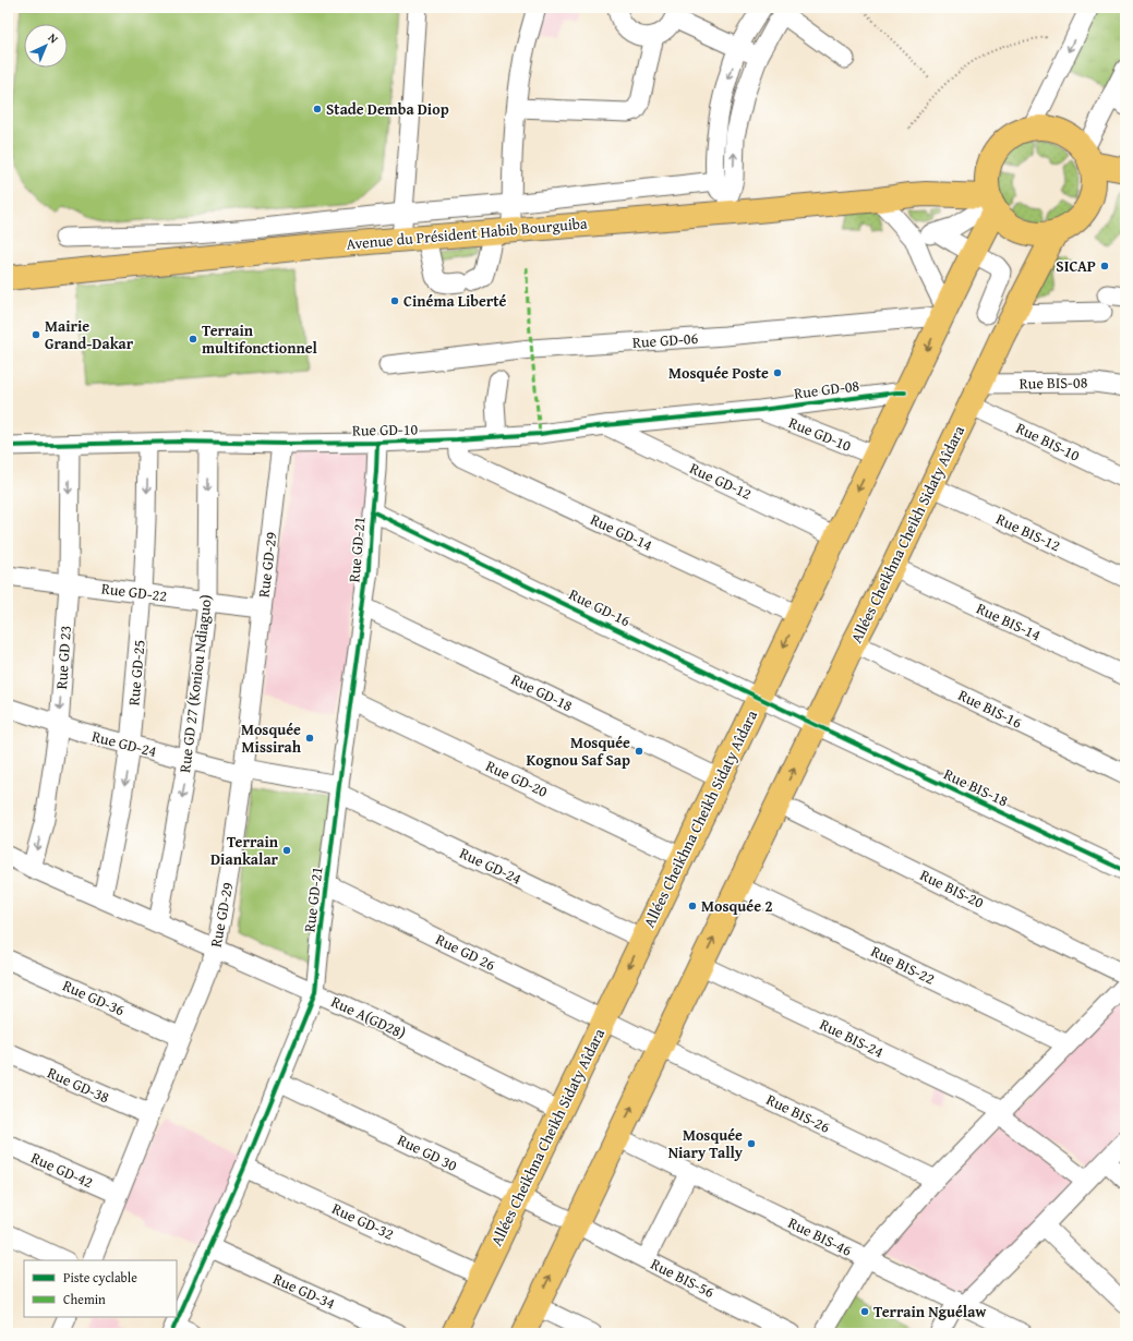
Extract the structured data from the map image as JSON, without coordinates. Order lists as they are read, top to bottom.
{
  "streets": {
    "main road": ["Avenue du Président Habib Bourguiba", "Allées Cheikhna Cheikh Sidaty Aîdara"],
    "street": [
      "Rue GD-06",
      "Rue BIS-08",
      "Rue GD-08",
      "Rue GD-10",
      "Rue BIS-10",
      "Rue GD-12",
      "Rue GD-14",
      "Rue BIS-12",
      "Rue GD-21",
      "Rue GD-29",
      "Rue GD-22",
      "Rue GD-16",
      "Rue BIS-14",
      "Rue GD 23",
      "Rue GD-25",
      "Rue GD 27 (Koniou Ndiaguo)",
      "Rue GD-18",
      "Rue BIS-16",
      "Rue GD-24",
      "Rue GD-20",
      "Rue BIS-18",
      "Rue BIS-20",
      "Rue GD 26",
      "Rue BIS-22",
      "Rue GD-36",
      "Rue A(GD28)",
      "Rue BIS-24",
      "Rue GD-38",
      "Rue BIS-26",
      "Rue GD 30",
      "Rue GD-42",
      "Rue GD-32",
      "Rue BIS-46",
      "Rue BIS-56",
      "Rue GD-34"
    ]
  },
  "crossings": [
    ["Avenue du Président Habib Bourguiba", "Allées Cheikhna Cheikh Sidaty Aîdara"],
    ["Rue GD-06", "Allées Cheikhna Cheikh Sidaty Aîdara"],
    ["Rue BIS-08", "Rue BIS-10"],
    ["Rue BIS-08", "Allées Cheikhna Cheikh Sidaty Aîdara"],
    ["Rue GD-08", "Rue GD-10"],
    ["Rue GD-08", "Allées Cheikhna Cheikh Sidaty Aîdara"],
    ["Rue GD-10", "Rue GD-12"],
    ["Rue GD-10", "Rue GD-14"],
    ["Rue GD-10", "Allées Cheikhna Cheikh Sidaty Aîdara"],
    ["Rue GD-10", "Rue GD-21"],
    ["Rue GD-10", "Rue GD-29"],
    ["Rue GD-10", "Rue GD 23"],
    ["Rue GD-10", "Rue GD-25"],
    ["Rue GD-10", "Rue GD 27 (Koniou Ndiaguo)"],
    ["Rue BIS-10", "Allées Cheikhna Cheikh Sidaty Aîdara"],
    ["Rue GD-12", "Allées Cheikhna Cheikh Sidaty Aîdara"],
    ["Rue GD-14", "Allées Cheikhna Cheikh Sidaty Aîdara"],
    ["Rue BIS-12", "Allées Cheikhna Cheikh Sidaty Aîdara"],
    ["Allées Cheikhna Cheikh Sidaty Aîdara", "Rue GD-16"],
    ["Allées Cheikhna Cheikh Sidaty Aîdara", "Rue BIS-14"],
    ["Allées Cheikhna Cheikh Sidaty Aîdara", "Rue GD-18"],
    ["Allées Cheikhna Cheikh Sidaty Aîdara", "Rue BIS-16"],
    ["Allées Cheikhna Cheikh Sidaty Aîdara", "Rue GD-24"],
    ["Allées Cheikhna Cheikh Sidaty Aîdara", "Rue GD-20"],
    ["Allées Cheikhna Cheikh Sidaty Aîdara", "Rue BIS-18"],
    ["Allées Cheikhna Cheikh Sidaty Aîdara", "Rue BIS-20"],
    ["Allées Cheikhna Cheikh Sidaty Aîdara", "Rue GD 26"],
    ["Allées Cheikhna Cheikh Sidaty Aîdara", "Rue BIS-22"],
    ["Allées Cheikhna Cheikh Sidaty Aîdara", "Rue A(GD28)"],
    ["Allées Cheikhna Cheikh Sidaty Aîdara", "Rue BIS-24"],
    ["Allées Cheikhna Cheikh Sidaty Aîdara", "Rue BIS-26"],
    ["Allées Cheikhna Cheikh Sidaty Aîdara", "Rue GD 30"],
    ["Allées Cheikhna Cheikh Sidaty Aîdara", "Rue GD-32"],
    ["Allées Cheikhna Cheikh Sidaty Aîdara", "Rue BIS-46"],
    ["Allées Cheikhna Cheikh Sidaty Aîdara", "Rue BIS-56"],
    ["Rue GD-21", "Rue GD-16"],
    ["Rue GD-21", "Rue GD-18"],
    ["Rue GD-21", "Rue GD-24"],
    ["Rue GD-21", "Rue GD-20"],
    ["Rue GD-21", "Rue GD 26"],
    ["Rue GD-21", "Rue A(GD28)"],
    ["Rue GD-21", "Rue GD 30"],
    ["Rue GD-21", "Rue GD-32"],
    ["Rue GD-21", "Rue GD-34"],
    ["Rue GD-29", "Rue GD-22"],
    ["Rue GD-29", "Rue GD-24"],
    ["Rue GD-29", "Rue GD-36"],
    ["Rue GD-29", "Rue A(GD28)"],
    ["Rue GD-29", "Rue GD-38"],
    ["Rue GD-29", "Rue GD-42"],
    ["Rue GD-22", "Rue GD 23"],
    ["Rue GD-22", "Rue GD-25"],
    ["Rue GD-22", "Rue GD 27 (Koniou Ndiaguo)"],
    ["Rue GD-16", "Rue BIS-18"],
    ["Rue GD 23", "Rue GD-24"],
    ["Rue GD 23", "Rue A(GD28)"],
    ["Rue GD-25", "Rue GD-24"],
    ["Rue GD-25", "Rue A(GD28)"],
    ["Rue GD 27 (Koniou Ndiaguo)", "Rue GD-24"],
    ["Rue GD 27 (Koniou Ndiaguo)", "Rue A(GD28)"],
    ["Rue GD 26", "Rue BIS-26"],
    ["Rue GD 30", "Rue BIS-56"]
  ],
  "one_way": ["Rue GD 23", "Rue GD-25", "Rue GD 27 (Koniou Ndiaguo)"],
  "places": [
    "Stade Demba Diop",
    "SICAP",
    "Cinéma Liberté",
    "Mairie Grand-Dakar",
    "Terrain multifonctionnel",
    "Mosquée Poste",
    "Mosquée Missirah",
    "Mosquée Kognou Saf Sap",
    "Terrain Diankalar",
    "Mosquée 2",
    "Mosquée Niary Tally",
    "Terrain Nguélaw"
  ],
  "legend": ["Piste cyclable", "Chemin"],
  "north": "top right"
}
